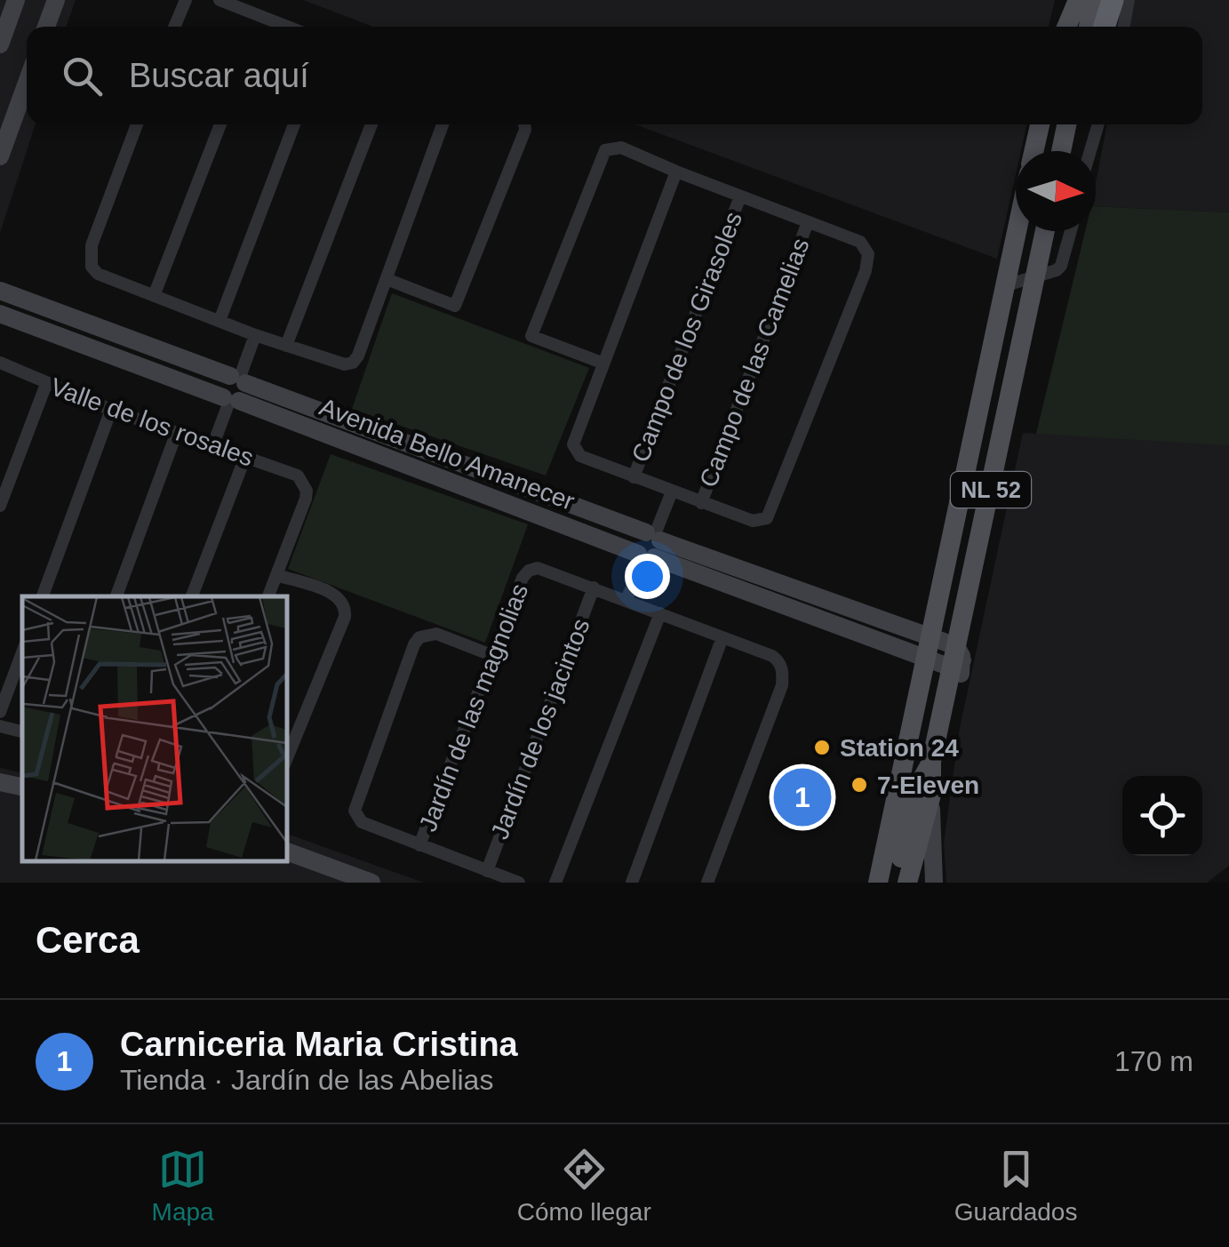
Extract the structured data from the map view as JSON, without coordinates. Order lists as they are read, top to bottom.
{
  "streets": {
    "main road": ["NL 52"],
    "street": [
      "Campo de los Girasoles",
      "Campo de las Camelias",
      "Valle de los rosales",
      "Avenida Bello Amanecer",
      "Jardín de las magnolias",
      "Jardín de los jacintos"
    ]
  },
  "crossings": [
    ["Avenida Bello Amanecer", "NL 52"],
    ["Jardín de las magnolias", "Jardín de los jacintos"]
  ],
  "places": ["Station 24", "7-Eleven"],
  "north": "right",
  "page": {
    "search": "Buscar aquí",
    "pins": "1",
    "heading": "Cerca",
    "list": [
      {
        "mark": "1",
        "name": "Carniceria Maria Cristina",
        "note": "Tienda · Jardín de las Abelias",
        "value": "170 m"
      }
    ],
    "nav": ["Mapa", "Cómo llegar", "Guardados"]
  }
}
